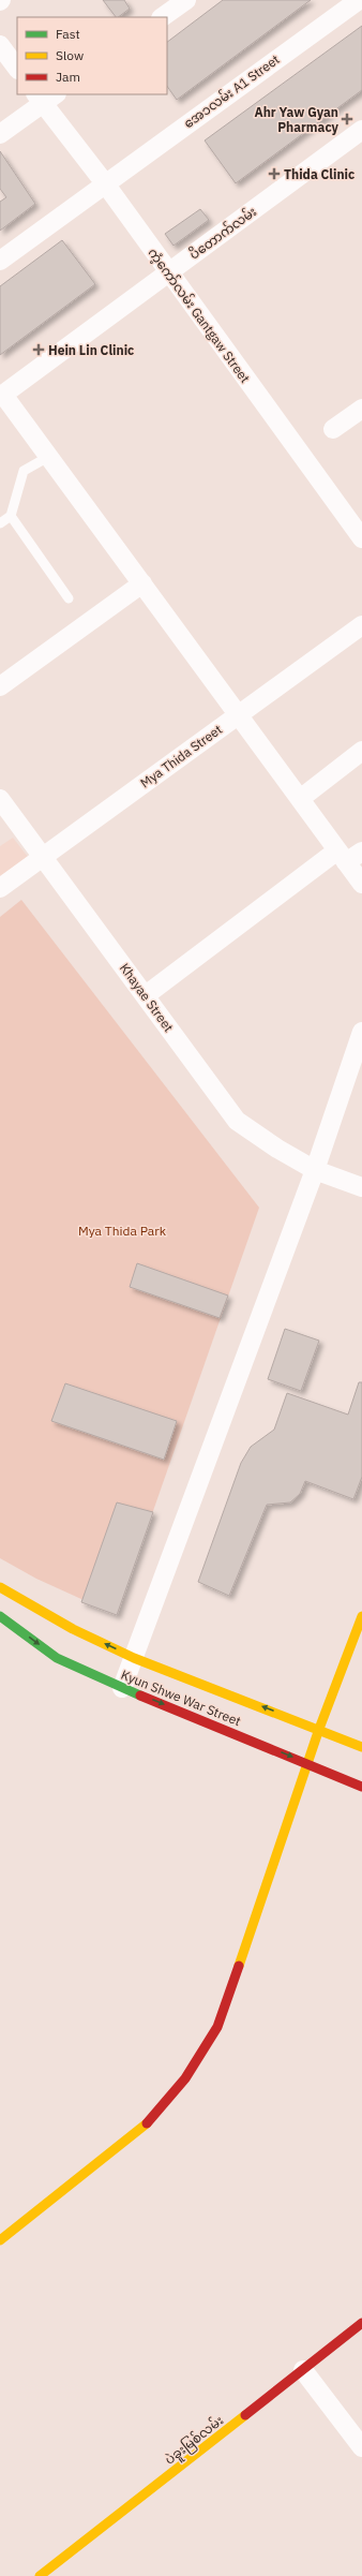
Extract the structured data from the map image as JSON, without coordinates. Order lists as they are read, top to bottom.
{
  "streets": {
    "street": [
      "အေ၁လမ်း A1 Street",
      "ပိတောက်လမ်း",
      "ကံ့ကော်လမ်း Gantgaw Street",
      "Mya Thida Street",
      "Khayae Street",
      "Kyun Shwe War Street",
      "ပဲခူးမြစ်လမ်း"
    ]
  },
  "crossings": [
    ["အေ၁လမ်း A1 Street", "ကံ့ကော်လမ်း Gantgaw Street"],
    ["ပိတောက်လမ်း", "ကံ့ကော်လမ်း Gantgaw Street"],
    ["Mya Thida Street", "Khayae Street"]
  ],
  "parks": ["Mya Thida Park"],
  "places": {
    "health": ["Ahr Yaw Gyan Pharmacy", "Thida Clinic", "Hein Lin Clinic"]
  },
  "legend": ["Fast", "Slow", "Jam"]
}
